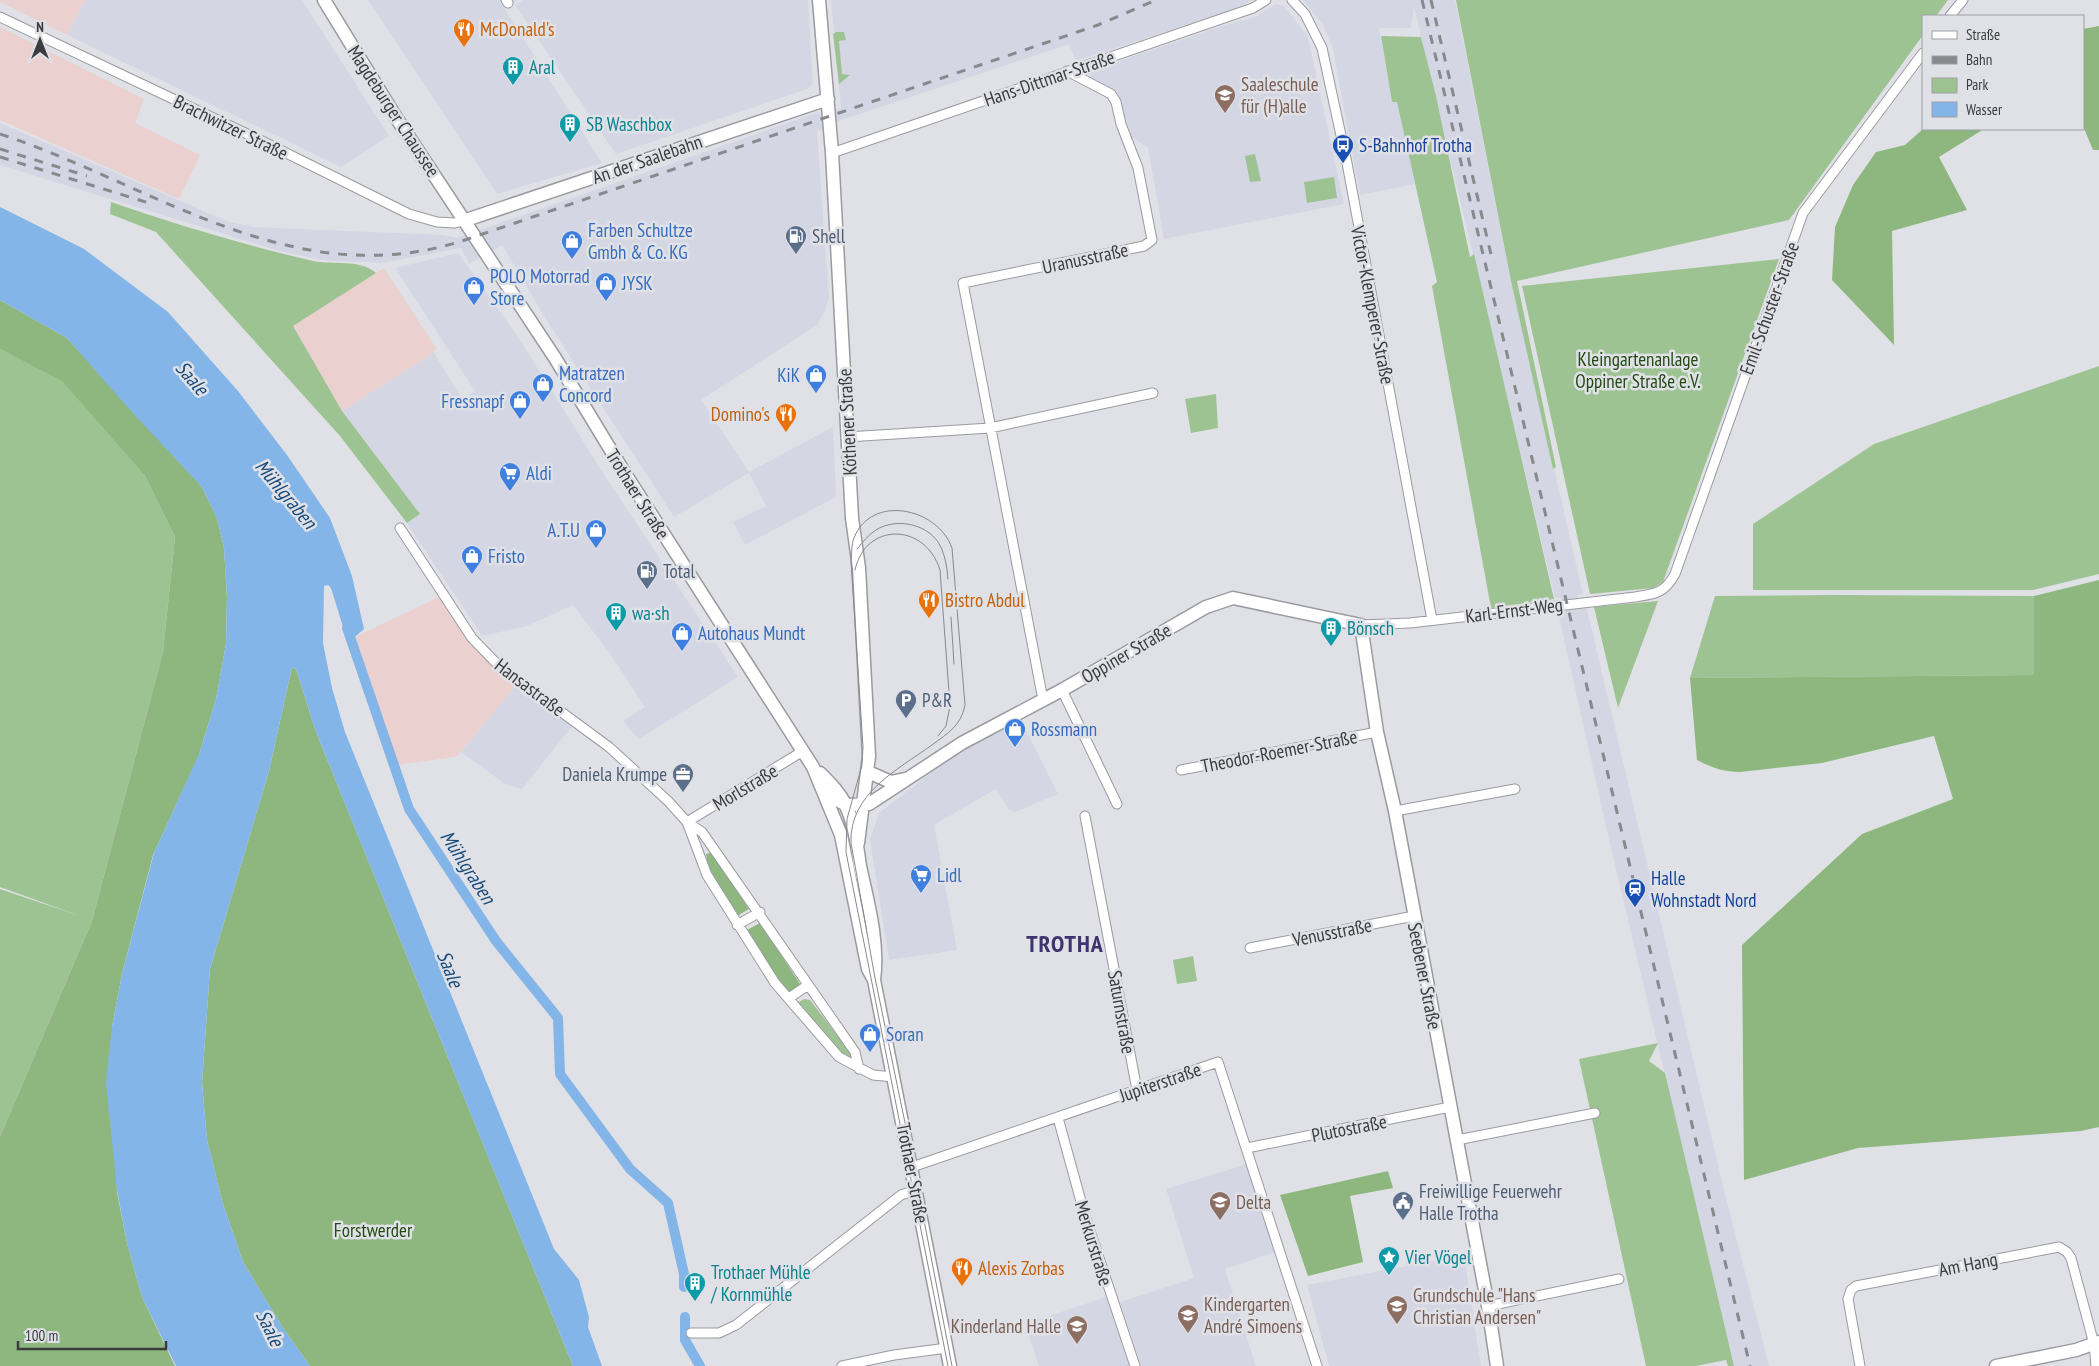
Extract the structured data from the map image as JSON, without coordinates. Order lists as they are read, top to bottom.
{
  "streets": {
    "main road": [
      "Magdeburger Chaussee",
      "An der Saalebahn",
      "Köthener Straße",
      "Trothaer Straße",
      "Oppiner Straße",
      "Seebener Straße"
    ],
    "street": [
      "Hans-Dittmar-Straße",
      "Brachwitzer Straße",
      "Uranusstraße",
      "Victor-Klemperer-Straße",
      "Emil-Schuster-Straße",
      "Karl-Ernst-Weg",
      "Hansastraße",
      "Theodor-Roemer-Straße",
      "Morlstraße",
      "Venusstraße",
      "Saturnstraße",
      "Jupiterstraße",
      "Plutostraße",
      "Merkurstraße",
      "Am Hang"
    ]
  },
  "crossings": [
    ["Hans-Dittmar-Straße", "Uranusstraße"],
    ["Hans-Dittmar-Straße", "Köthener Straße"],
    ["Magdeburger Chaussee", "Brachwitzer Straße"],
    ["Magdeburger Chaussee", "An der Saalebahn"],
    ["Magdeburger Chaussee", "Trothaer Straße"],
    ["Brachwitzer Straße", "An der Saalebahn"],
    ["Brachwitzer Straße", "Trothaer Straße"],
    ["An der Saalebahn", "Köthener Straße"],
    ["An der Saalebahn", "Trothaer Straße"],
    ["Uranusstraße", "Oppiner Straße"],
    ["Victor-Klemperer-Straße", "Karl-Ernst-Weg"],
    ["Emil-Schuster-Straße", "Karl-Ernst-Weg"],
    ["Köthener Straße", "Trothaer Straße"],
    ["Köthener Straße", "Oppiner Straße"],
    ["Trothaer Straße", "Oppiner Straße"],
    ["Trothaer Straße", "Morlstraße"],
    ["Trothaer Straße", "Jupiterstraße"],
    ["Karl-Ernst-Weg", "Oppiner Straße"],
    ["Karl-Ernst-Weg", "Seebener Straße"],
    ["Oppiner Straße", "Seebener Straße"],
    ["Hansastraße", "Morlstraße"],
    ["Theodor-Roemer-Straße", "Seebener Straße"],
    ["Venusstraße", "Seebener Straße"],
    ["Seebener Straße", "Plutostraße"],
    ["Saturnstraße", "Jupiterstraße"],
    ["Jupiterstraße", "Plutostraße"],
    ["Jupiterstraße", "Merkurstraße"]
  ],
  "districts": ["TROTHA"],
  "water": ["Saale", "Mühlgraben"],
  "parks": ["Kleingartenanlage Oppiner Straße e.V.", "Forstwerder"],
  "places": {
    "restaurant": [
      "McDonald's",
      "Domino's",
      "Bistro Abdul",
      "Alexis Zorbas"
    ],
    "building": [
      "Aral",
      "SB Waschbox",
      "wa·sh",
      "Bönsch",
      "Trothaer Mühle / Kornmühle"
    ],
    "school or university": [
      "Saaleschule für (H)alle",
      "Delta",
      "Grundschule \"Hans Christian Andersen\"",
      "Kindergarten André Simoens",
      "Kinderland Halle"
    ],
    "bus stop": ["S-Bahnhof Trotha"],
    "fuel station": ["Shell", "Total"],
    "shop": [
      "Farben Schultze Gmbh & Co. KG",
      "JYSK",
      "POLO Motorrad Store",
      "KiK",
      "Matratzen Concord",
      "Fressnapf",
      "A.T.U",
      "Fristo",
      "Autohaus Mundt",
      "Rossmann",
      "Soran"
    ],
    "supermarket": ["Aldi", "Lidl"],
    "parking": ["P&R"],
    "office": ["Daniela Krumpe"],
    "station": ["Halle Wohnstadt Nord"],
    "public building": ["Freiwillige Feuerwehr Halle Trotha"],
    "place": ["Vier Vögel"]
  },
  "legend": [
    "Straße",
    "Bahn",
    "Park",
    "Wasser"
  ],
  "scale_bar": "100 m",
  "north": "top"
}
